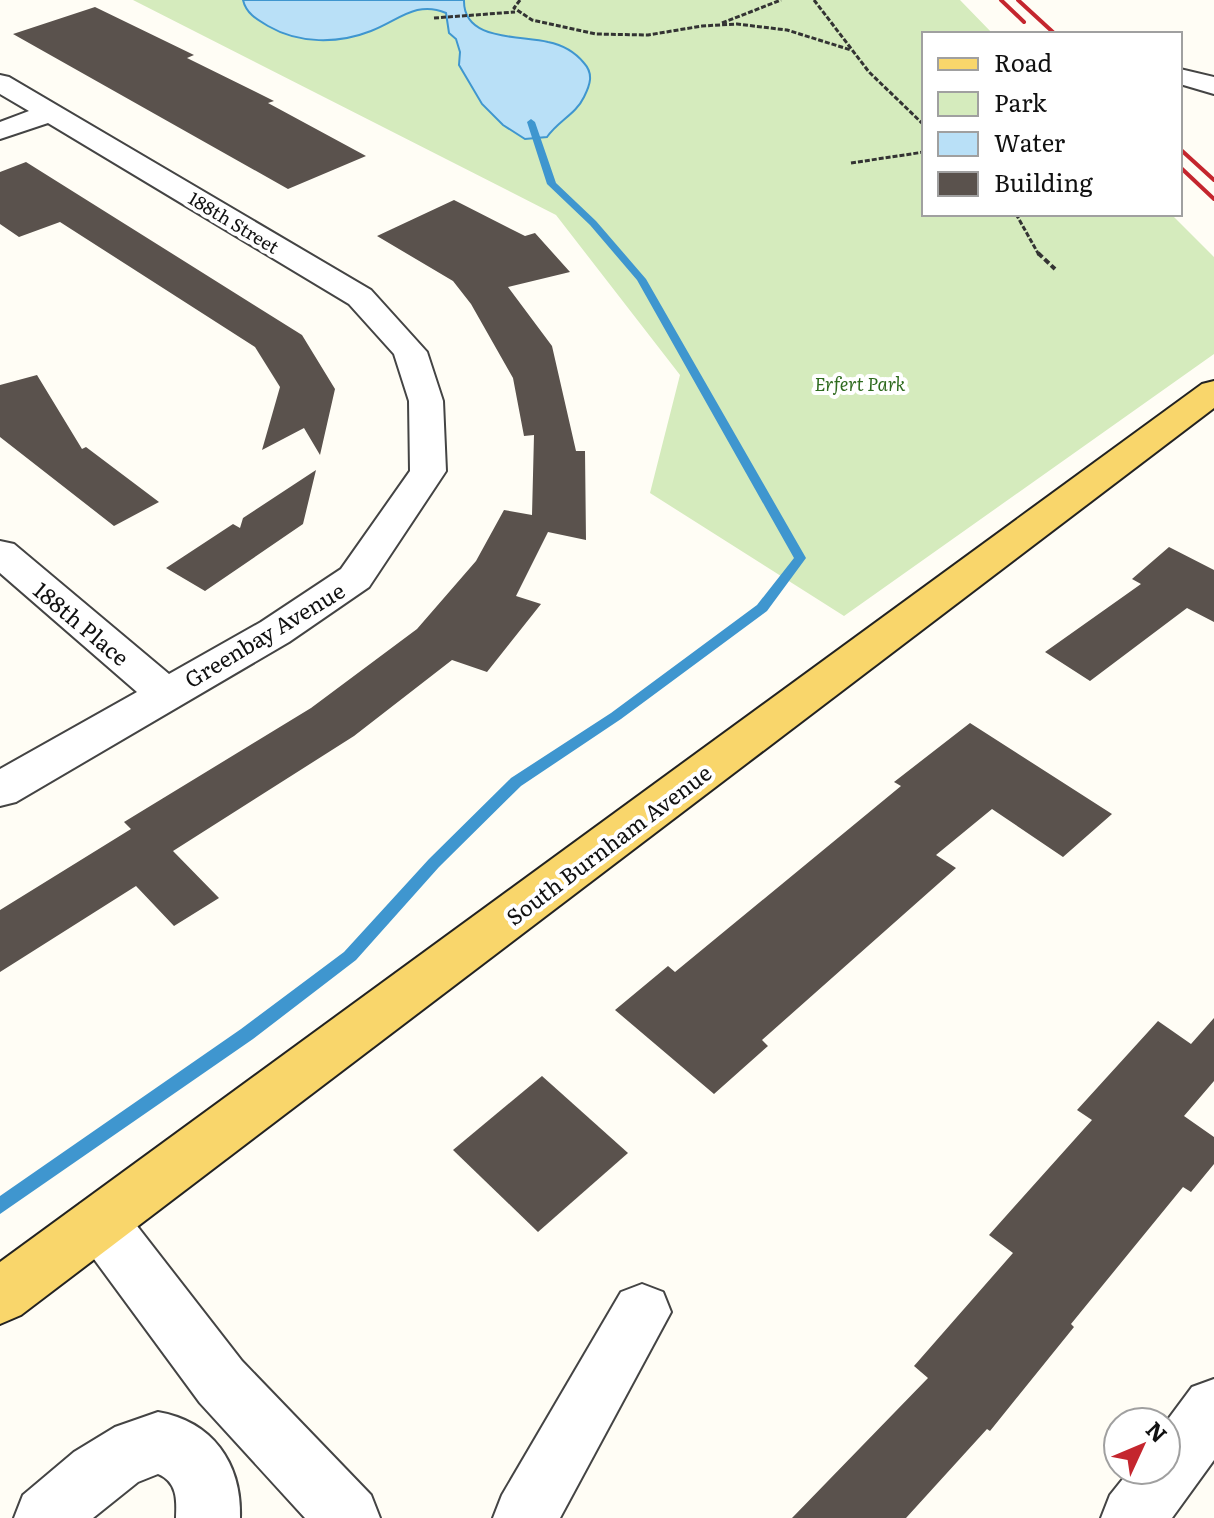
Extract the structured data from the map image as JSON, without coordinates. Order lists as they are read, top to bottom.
{
  "streets": {
    "main road": ["South Burnham Avenue"],
    "street": ["188th Street", "188th Place", "Greenbay Avenue"]
  },
  "crossings": [
    ["188th Street", "Greenbay Avenue"],
    ["188th Place", "Greenbay Avenue"]
  ],
  "parks": ["Erfert Park"],
  "legend": [
    "Road",
    "Park",
    "Water",
    "Building"
  ],
  "north": "top right"
}
